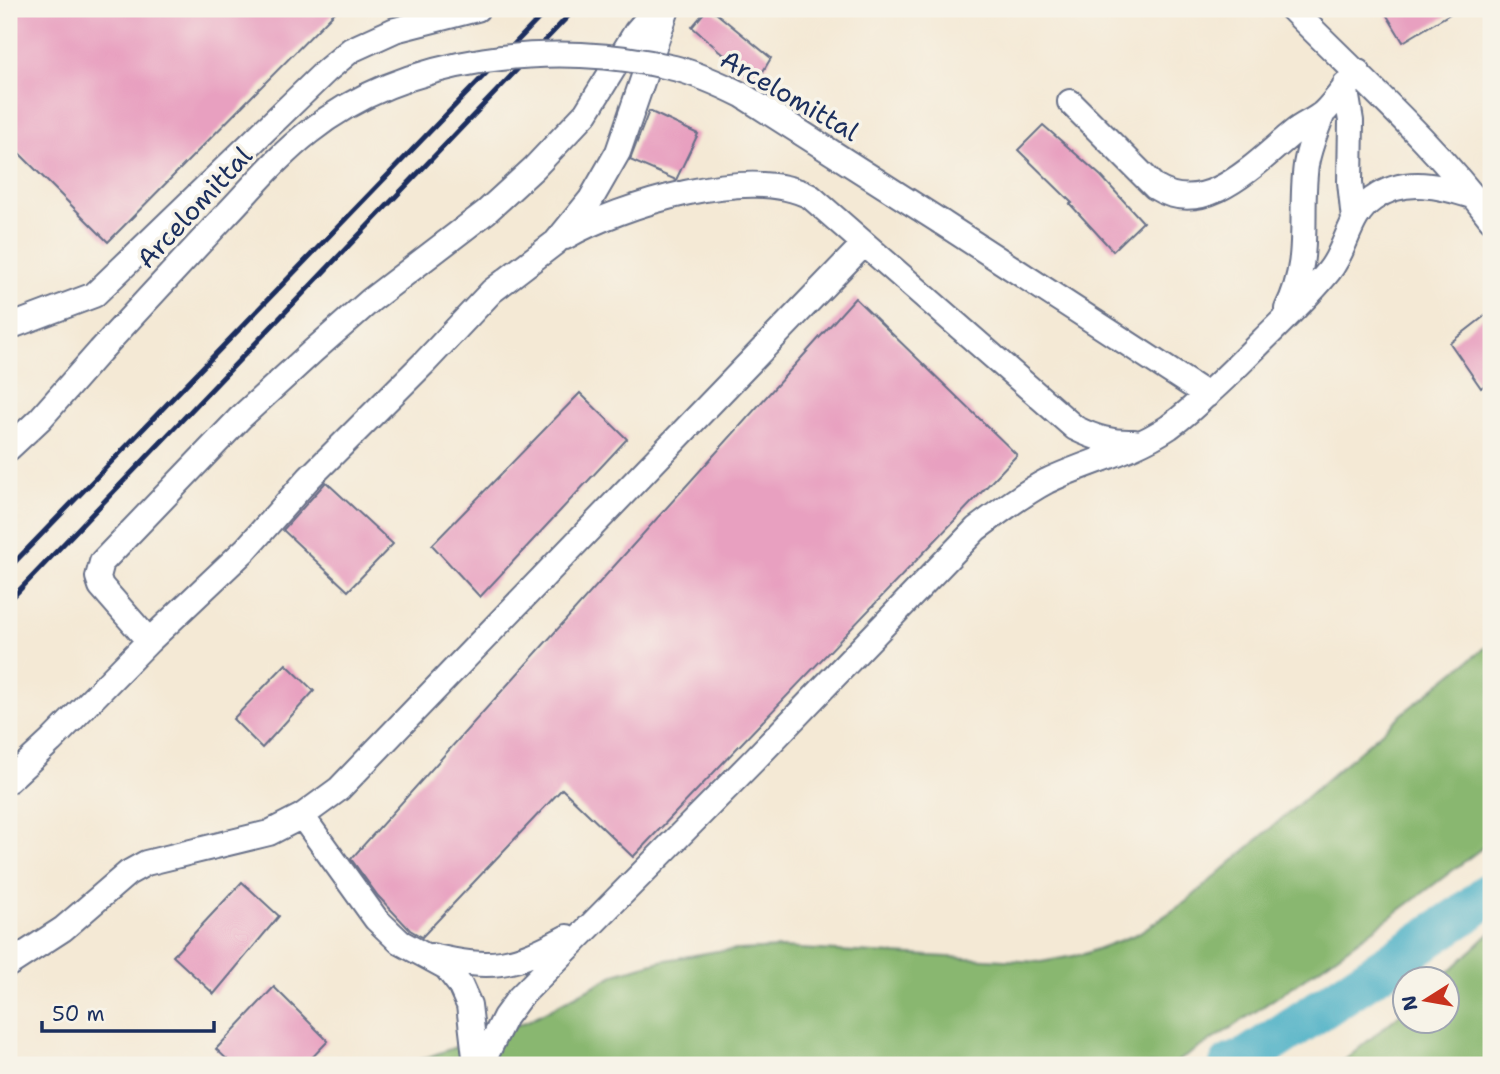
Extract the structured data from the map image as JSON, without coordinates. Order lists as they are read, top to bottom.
{
  "streets": {
    "lane": ["Arcelomittal"]
  },
  "scale_bar": "50 m",
  "north": "left"
}
